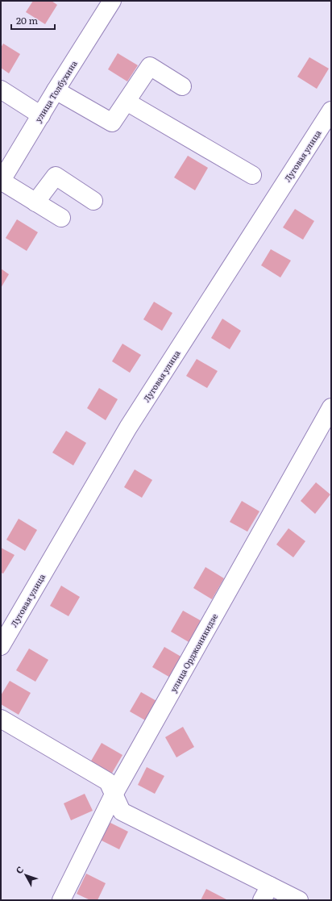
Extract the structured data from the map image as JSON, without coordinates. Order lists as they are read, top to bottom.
{
  "streets": {
    "street": ["улица Толбухина", "Луговая улица", "улица Орджоникидзе"]
  },
  "scale_bar": "20 m",
  "north": "top left"
}
